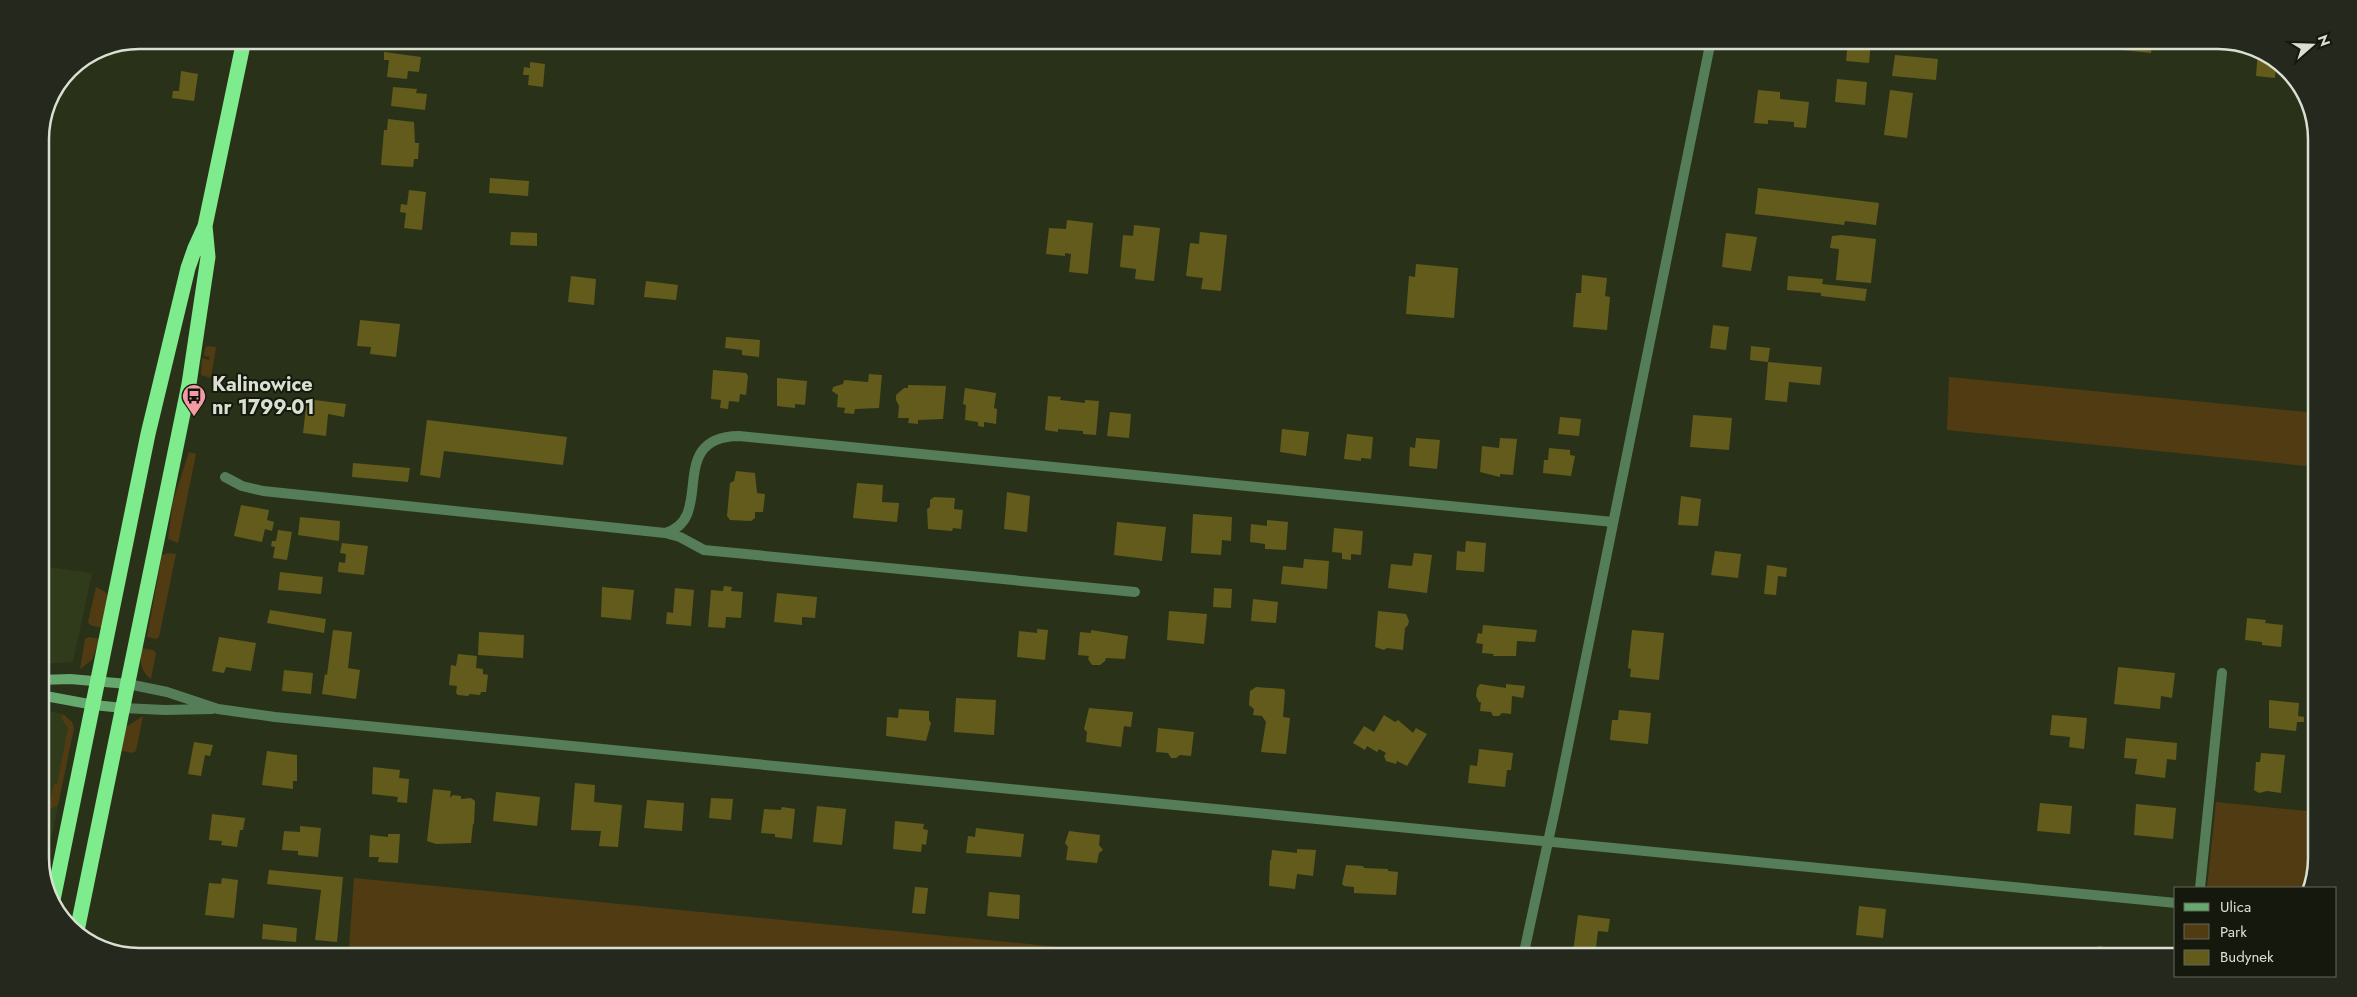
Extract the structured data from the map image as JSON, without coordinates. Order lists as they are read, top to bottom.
{
  "places": {
    "bus stop": ["Kalinowice nr 1799-01"]
  },
  "legend": ["Ulica", "Park", "Budynek"],
  "north": "right"
}
